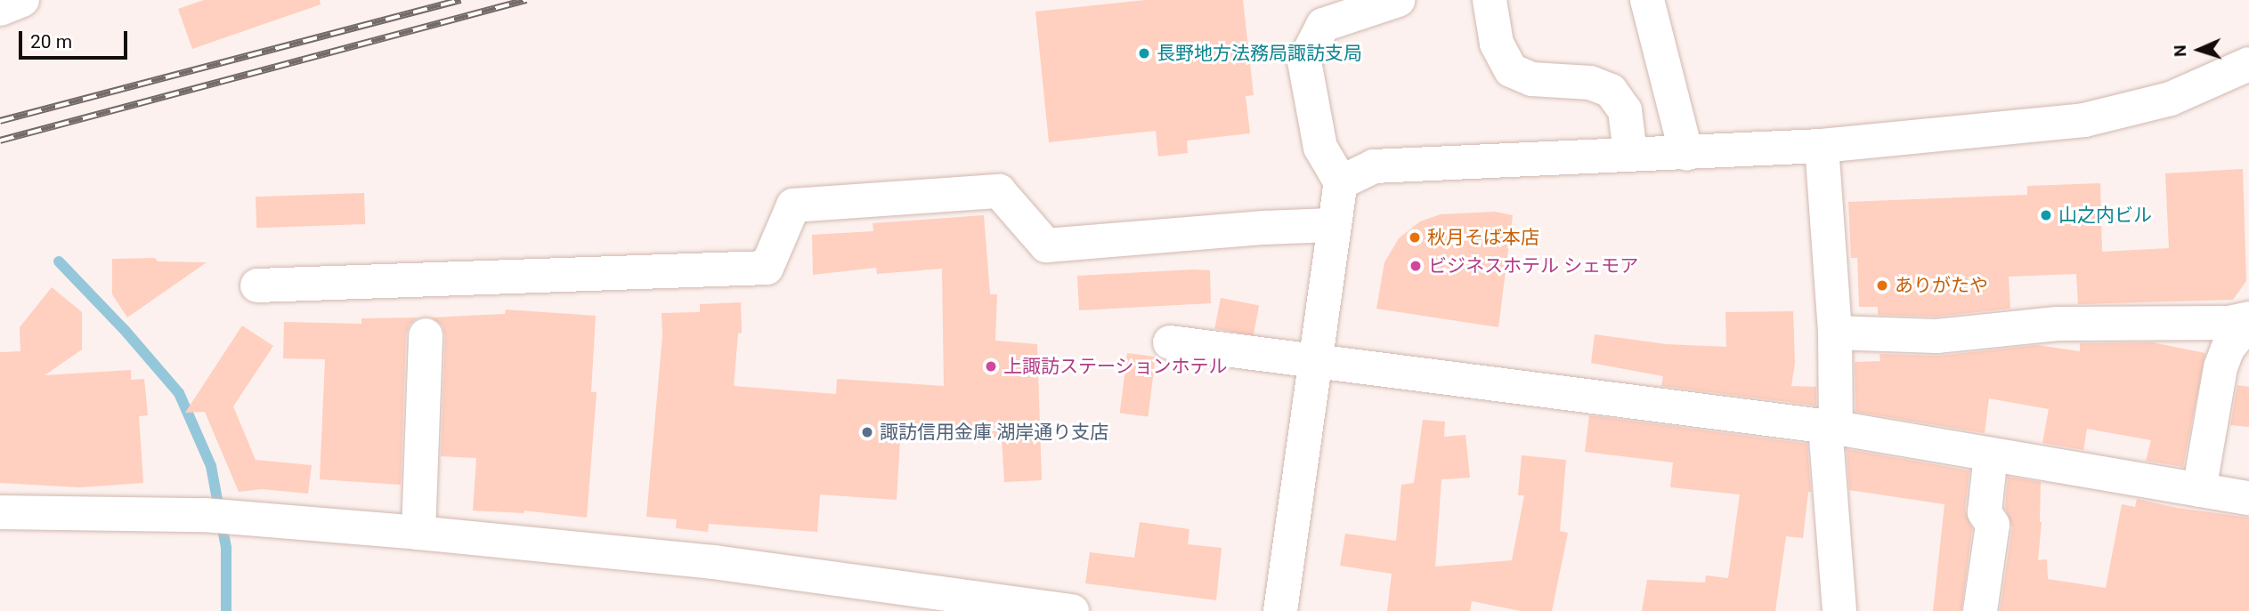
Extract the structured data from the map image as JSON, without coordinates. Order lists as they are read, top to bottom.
{
  "places": [
    "長野地方法務局諏訪支局",
    "山之内ビル",
    "秋月そば本店",
    "ビジネスホテル シェモア",
    "ありがたや",
    "上諏訪ステーションホテル",
    "諏訪信用金庫 湖岸通り支店"
  ],
  "scale_bar": "20 m",
  "north": "left"
}
